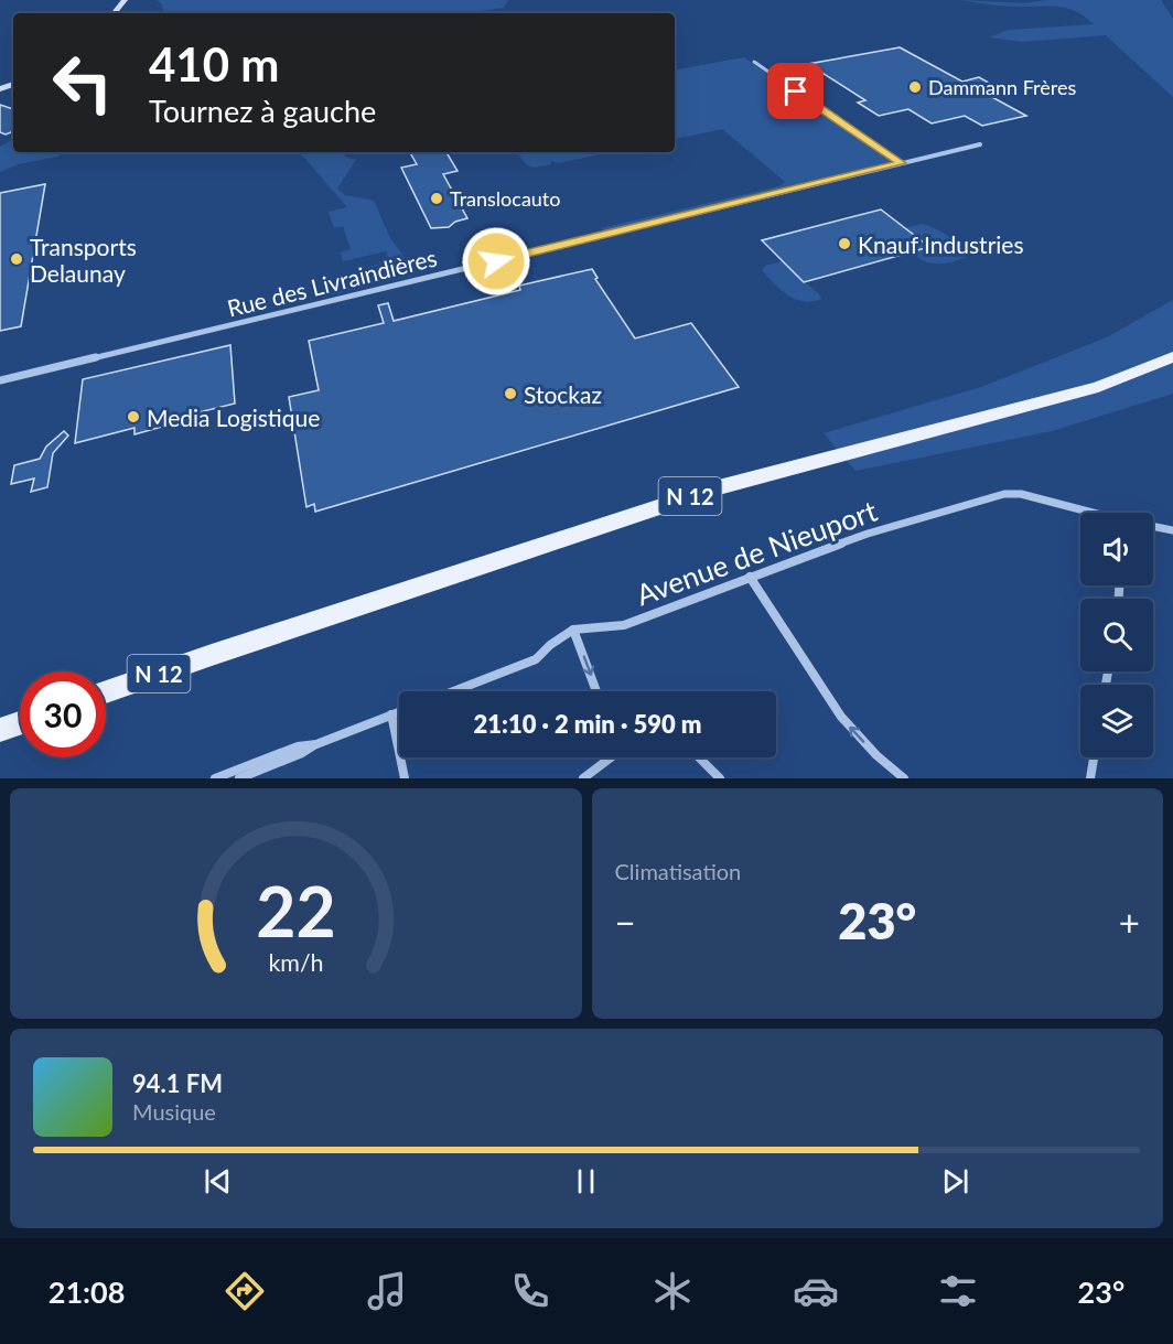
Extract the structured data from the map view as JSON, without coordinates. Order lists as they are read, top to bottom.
{
  "streets": {
    "main road": ["N 12"],
    "street": ["Rue des Livraindières", "Avenue de Nieuport"]
  },
  "places": [
    "Dammann Frères",
    "Translocauto",
    "Knauf Industries",
    "Transports Delaunay",
    "Stockaz",
    "Media Logistique"
  ],
  "page": {
    "turn": ["410 m", "Tournez à gauche"],
    "limit": "30",
    "trip": "21:10 · 2 min · 590 m",
    "tile": "Climatisation",
    "heat": ["−", "23°", "+"],
    "song": ["94.1 FM", "Musique"],
    "tabs": ["21:08", "23°"],
    "gauge": ["22", "km/h"]
  }
}
